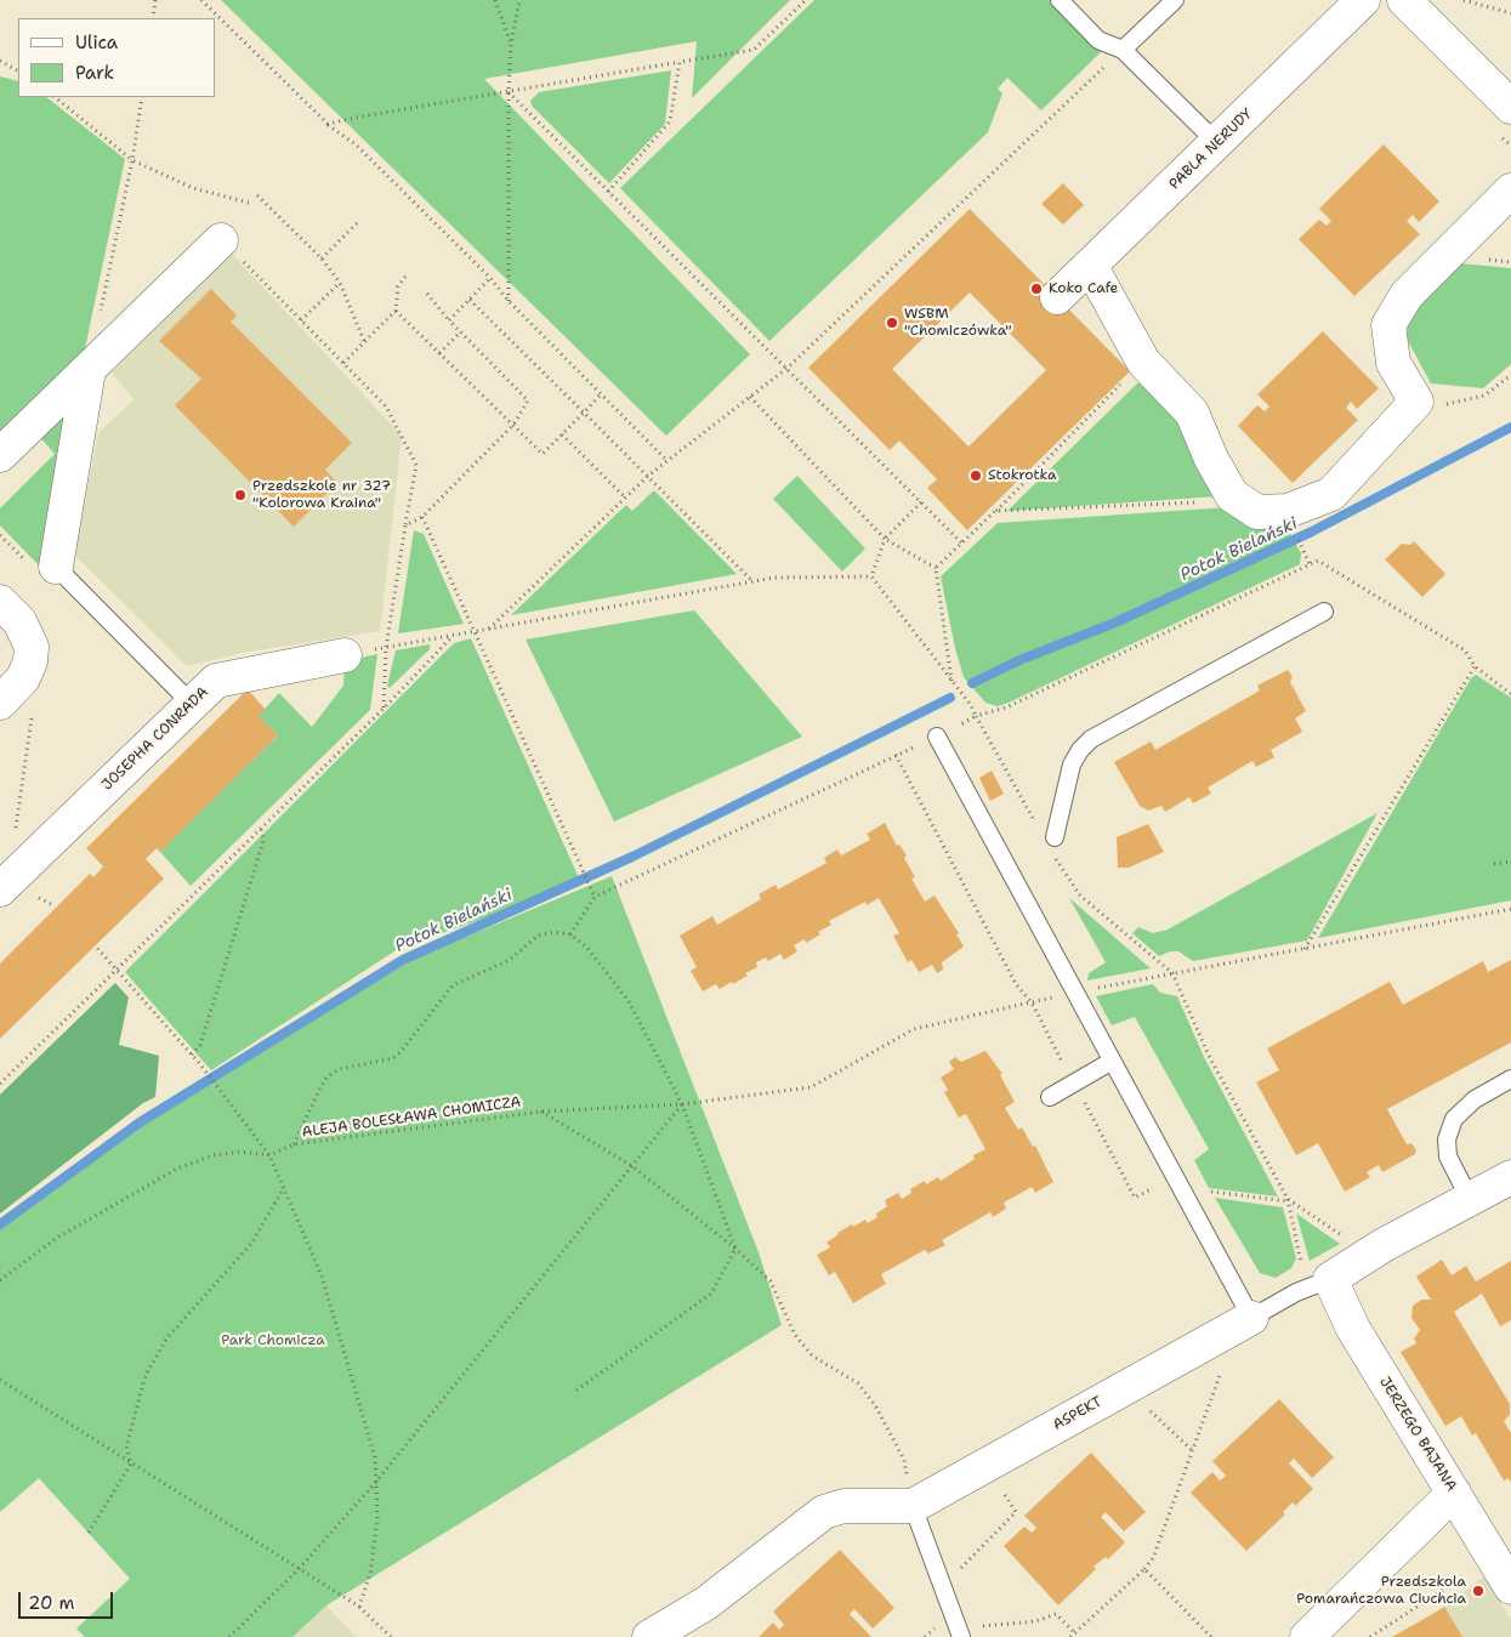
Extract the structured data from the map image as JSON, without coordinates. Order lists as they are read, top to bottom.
{
  "streets": {
    "street": [
      "PABLA NERUDY",
      "JOSEPHA CONRADA",
      "ASPEKT",
      "JERZEGO BAJANA"
    ],
    "path": ["ALEJA BOLESŁAWA CHOMICZA"]
  },
  "crossings": [
    ["ASPEKT", "JERZEGO BAJANA"]
  ],
  "water": ["Potok Bielański"],
  "parks": ["Park Chomicza"],
  "places": [
    "Koko Cafe",
    "WSBM \"Chomiczówka\"",
    "Stokrotka",
    "Przedszkole nr 327 \"Kolorowa Kraina\"",
    "Przedszkola Pomarańczowa Ciuchcia"
  ],
  "legend": ["Ulica", "Park"],
  "scale_bar": "20 m"
}
